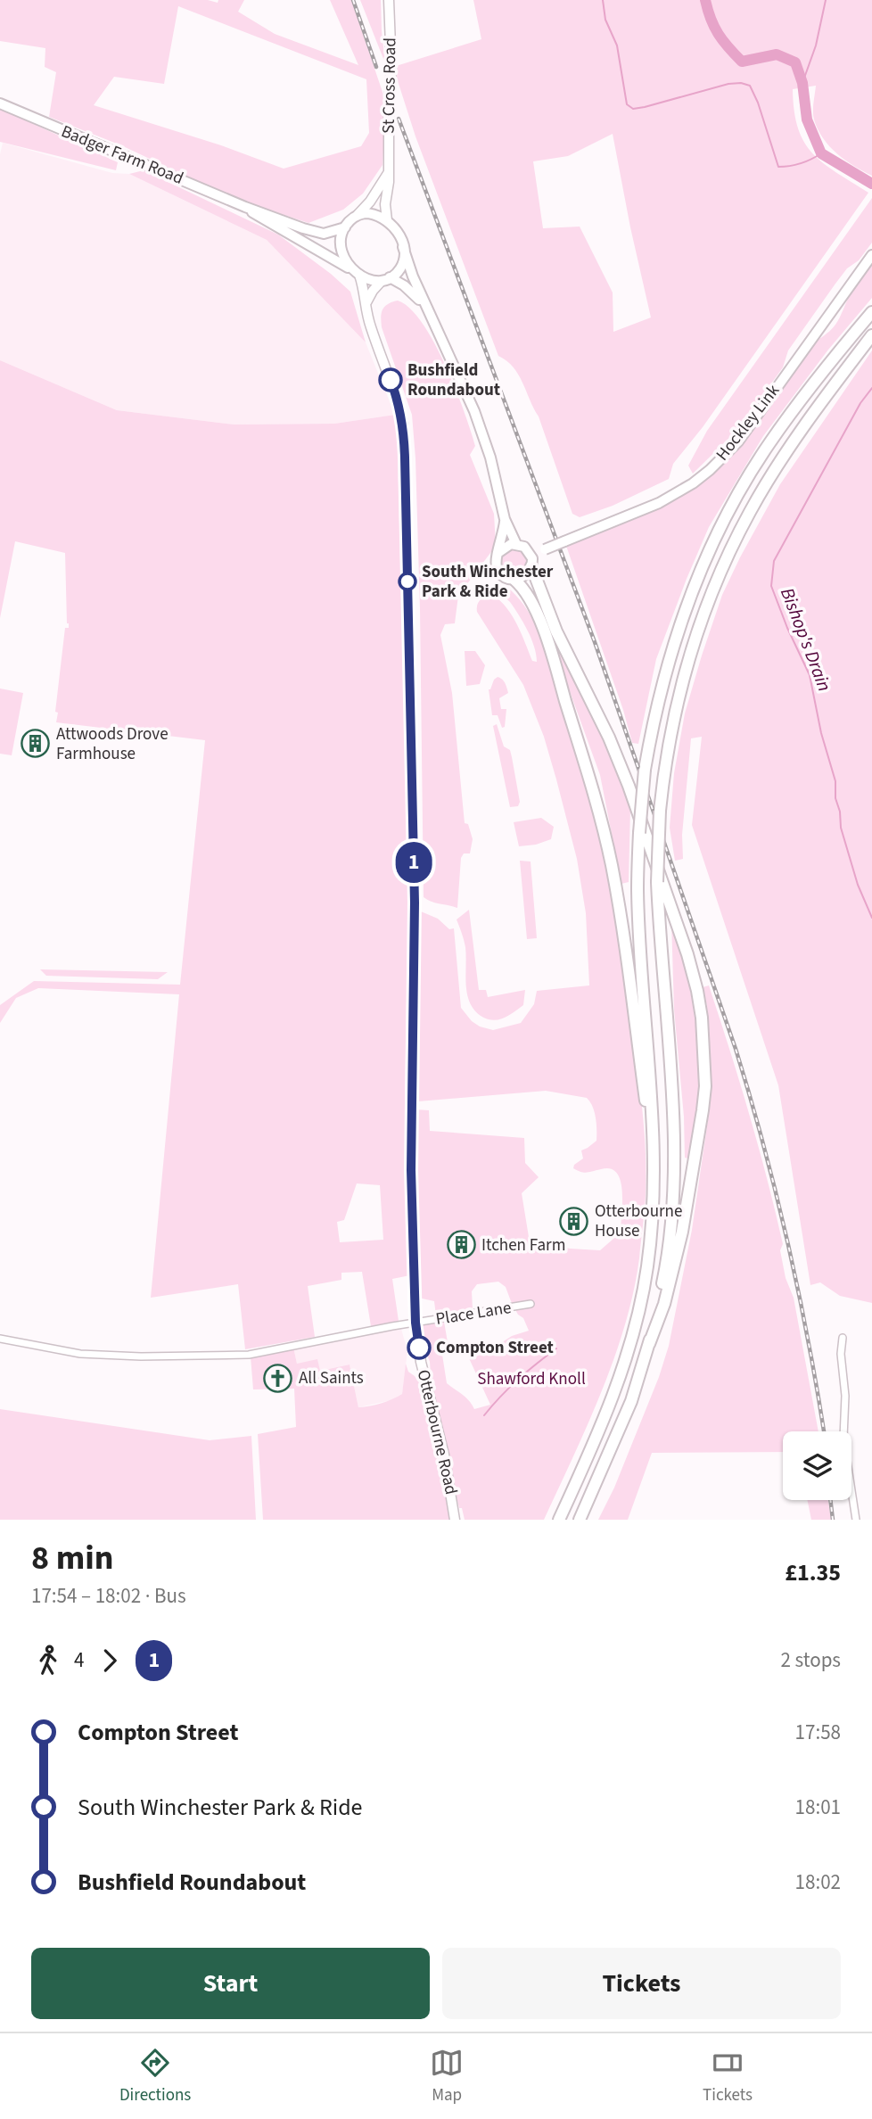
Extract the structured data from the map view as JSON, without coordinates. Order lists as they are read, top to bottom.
{
  "streets": {
    "main road": ["Badger Farm Road", "Hockley Link"],
    "street": ["St Cross Road", "Place Lane", "Otterbourne Road"]
  },
  "crossings": [
    ["St Cross Road", "Badger Farm Road"],
    ["St Cross Road", "Otterbourne Road"],
    ["Badger Farm Road", "Otterbourne Road"],
    ["Place Lane", "Otterbourne Road"]
  ],
  "water": ["Bishop's Drain"],
  "parks": ["Shawford Knoll"],
  "places": {
    "other": ["Bushfield Roundabout", "South Winchester Park & Ride", "Compton Street"],
    "building": ["Attwoods Drove Farmhouse", "Otterbourne House", "Itchen Farm"],
    "church": ["All Saints"]
  },
  "lines": ["bus line 1"],
  "page": {
    "on_map": "1",
    "heading": ["8 min", "17:54 – 18:02 · Bus", "£1.35"],
    "legs": ["4", "1", "2 stops"],
    "list": [
      {
        "name": "Compton Street",
        "value": "17:58"
      },
      {
        "name": "South Winchester Park & Ride",
        "value": "18:01"
      },
      {
        "name": "Bushfield Roundabout",
        "value": "18:02"
      }
    ],
    "buttons": ["Start", "Tickets"],
    "tabs": ["Directions", "Map", "Tickets"]
  }
}
